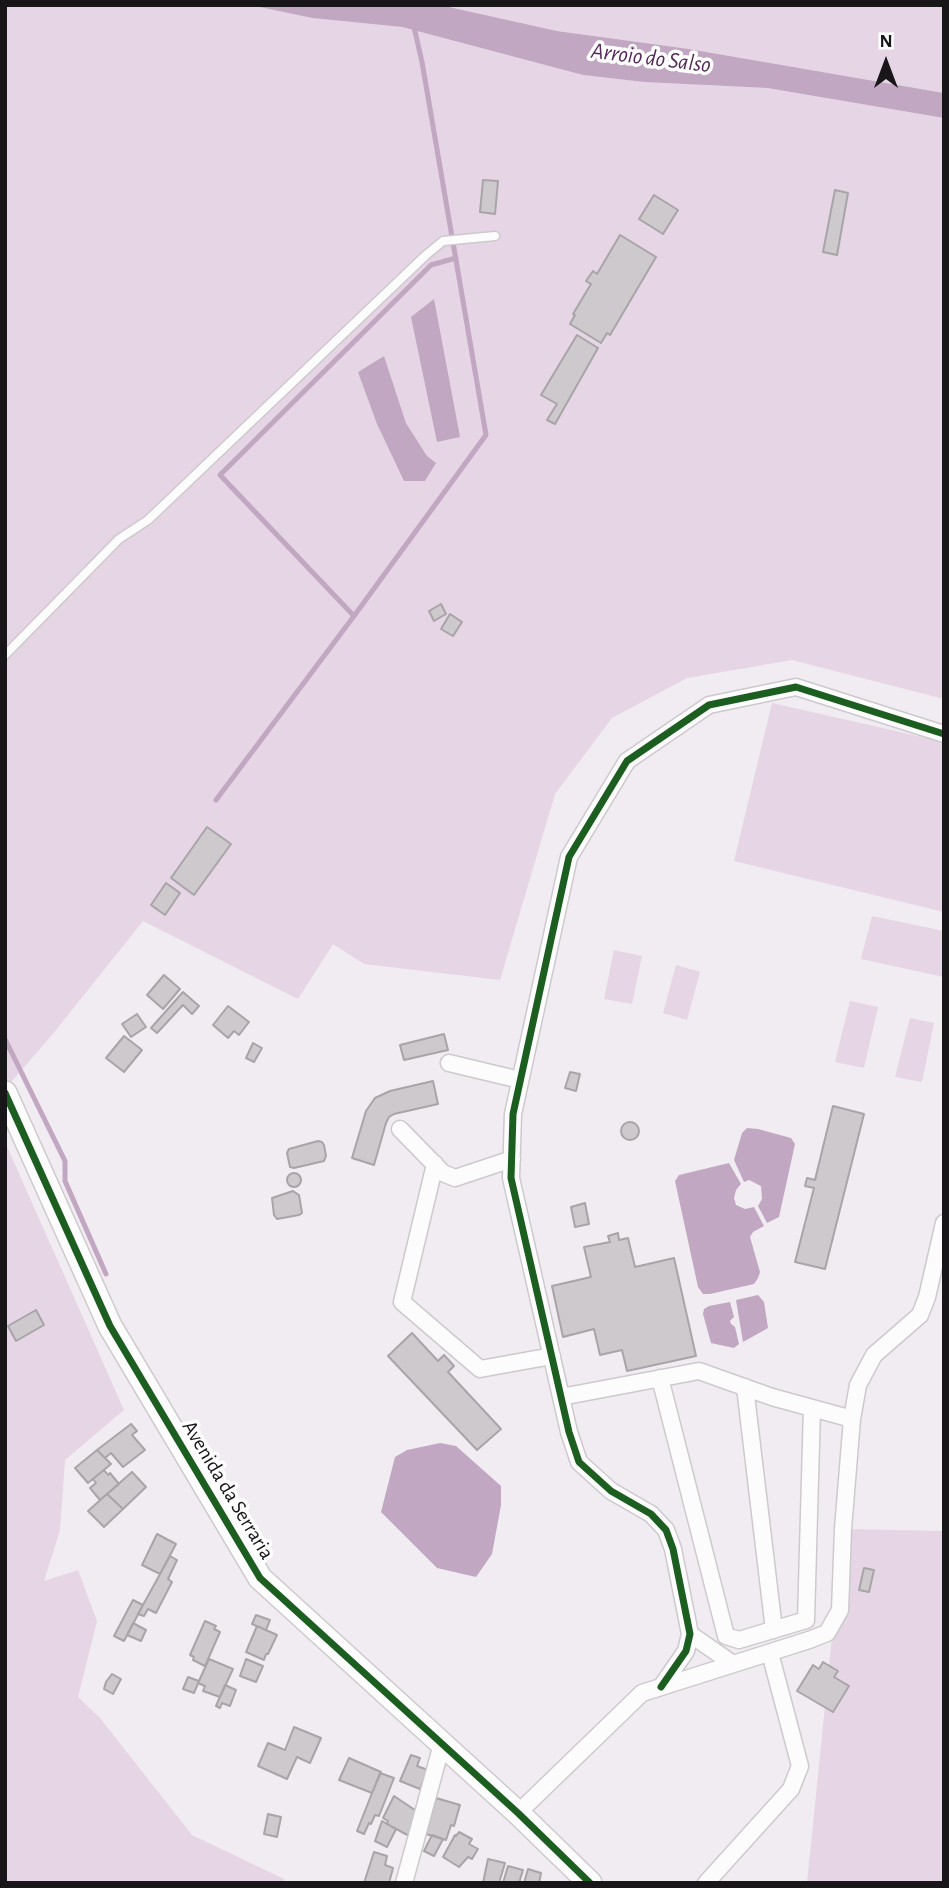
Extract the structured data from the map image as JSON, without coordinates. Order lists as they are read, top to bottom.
{
  "streets": {
    "main road": ["Avenida da Serraria"]
  },
  "water": ["Arroio do Salso"],
  "north": "top"
}
